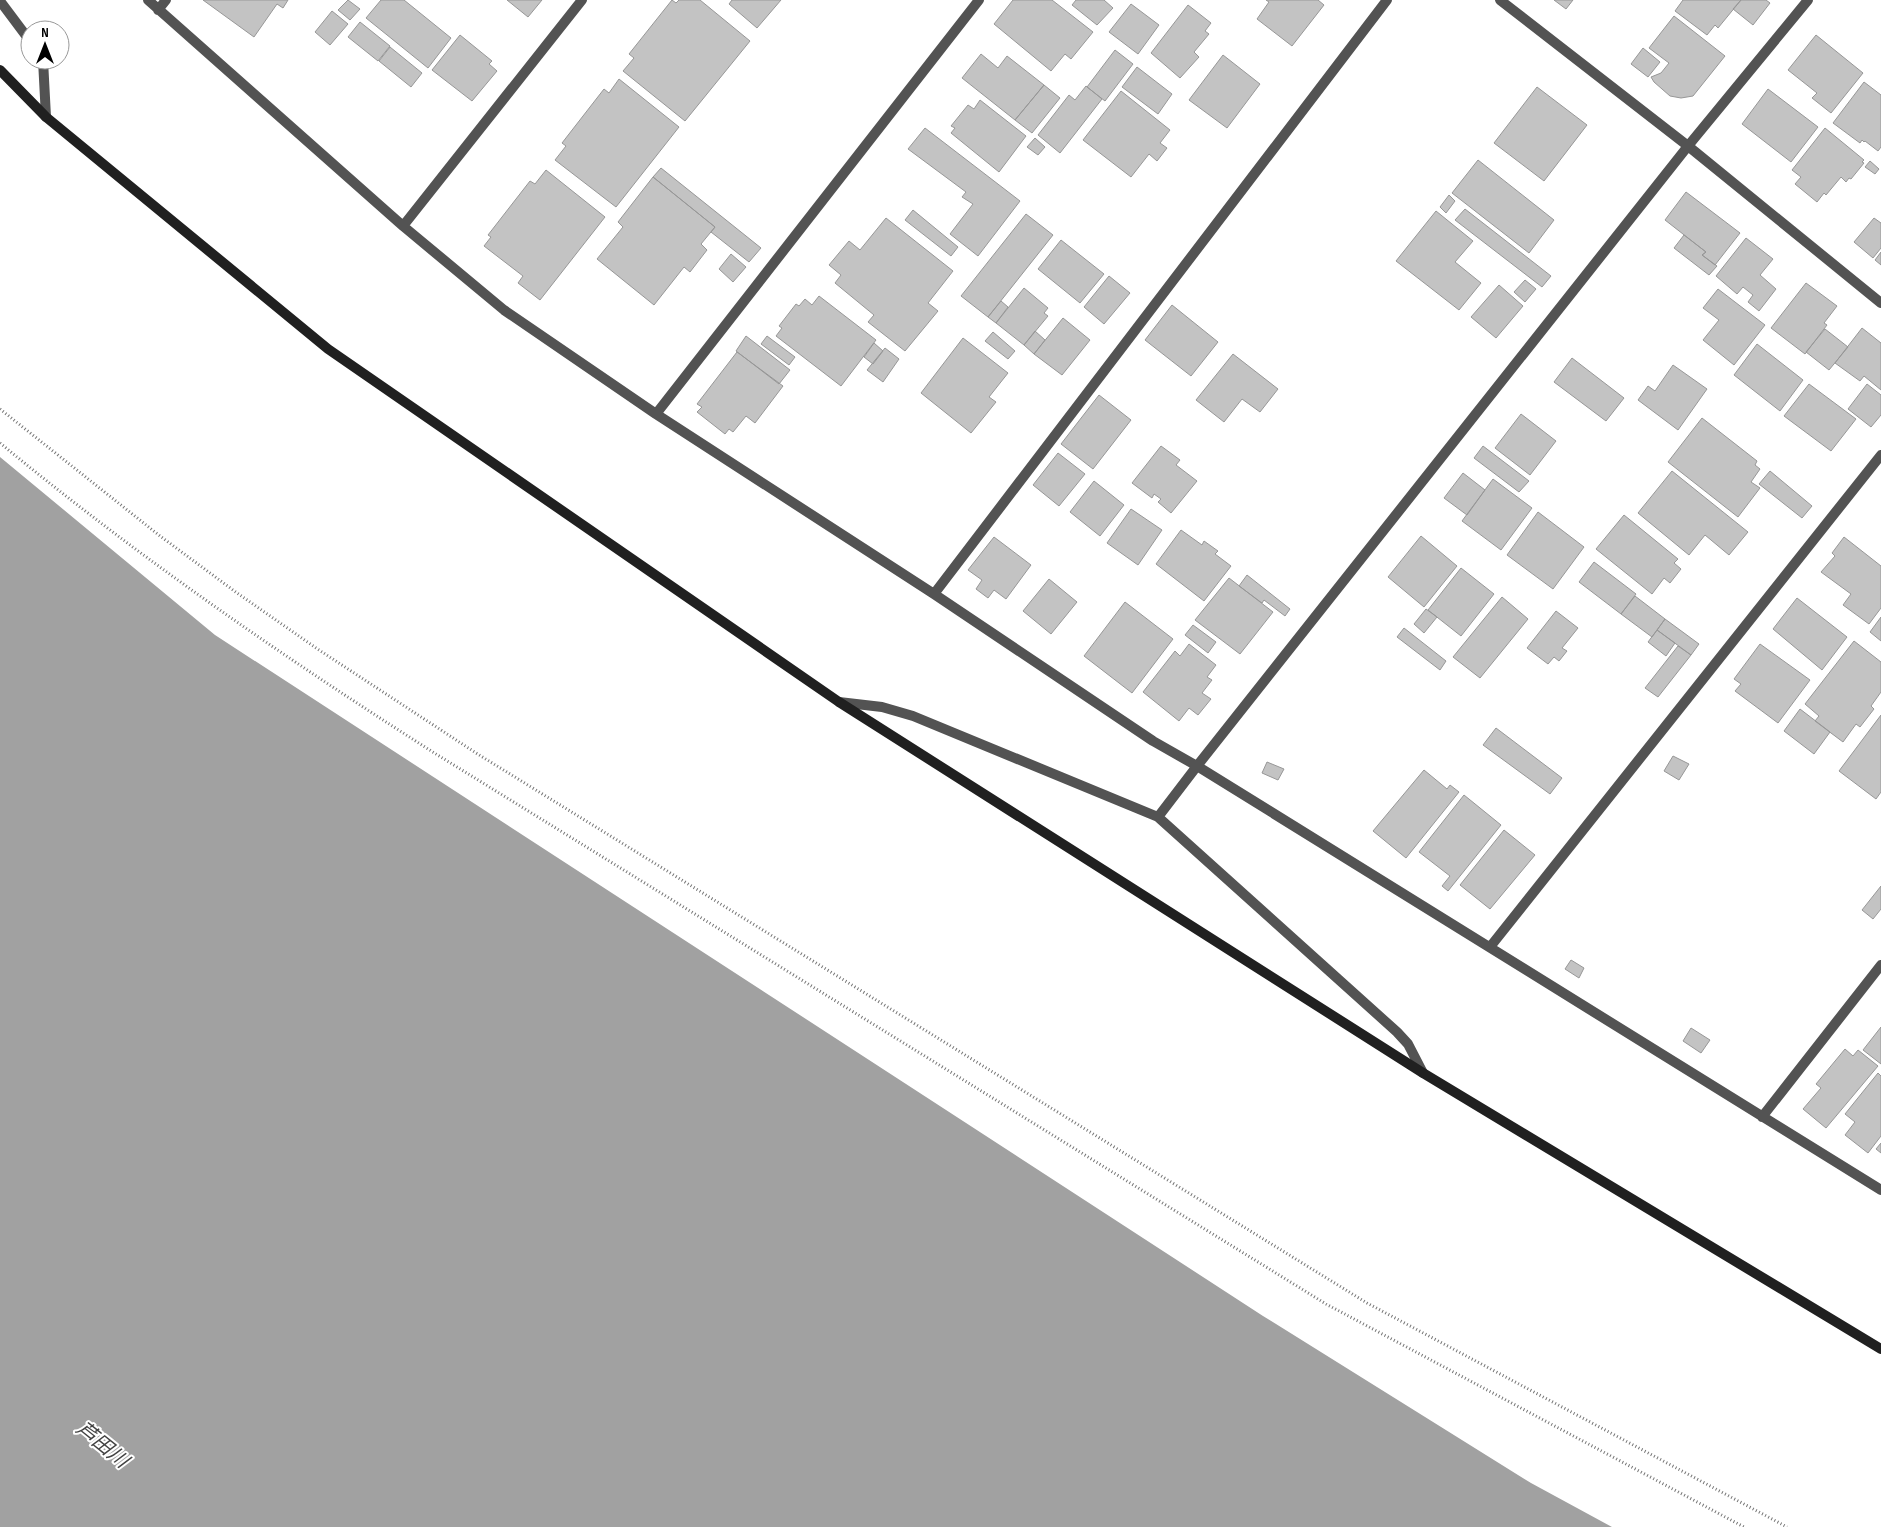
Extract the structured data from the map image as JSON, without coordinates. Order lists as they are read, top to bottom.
{
  "water": ["芦田川"],
  "north": "top"
}
